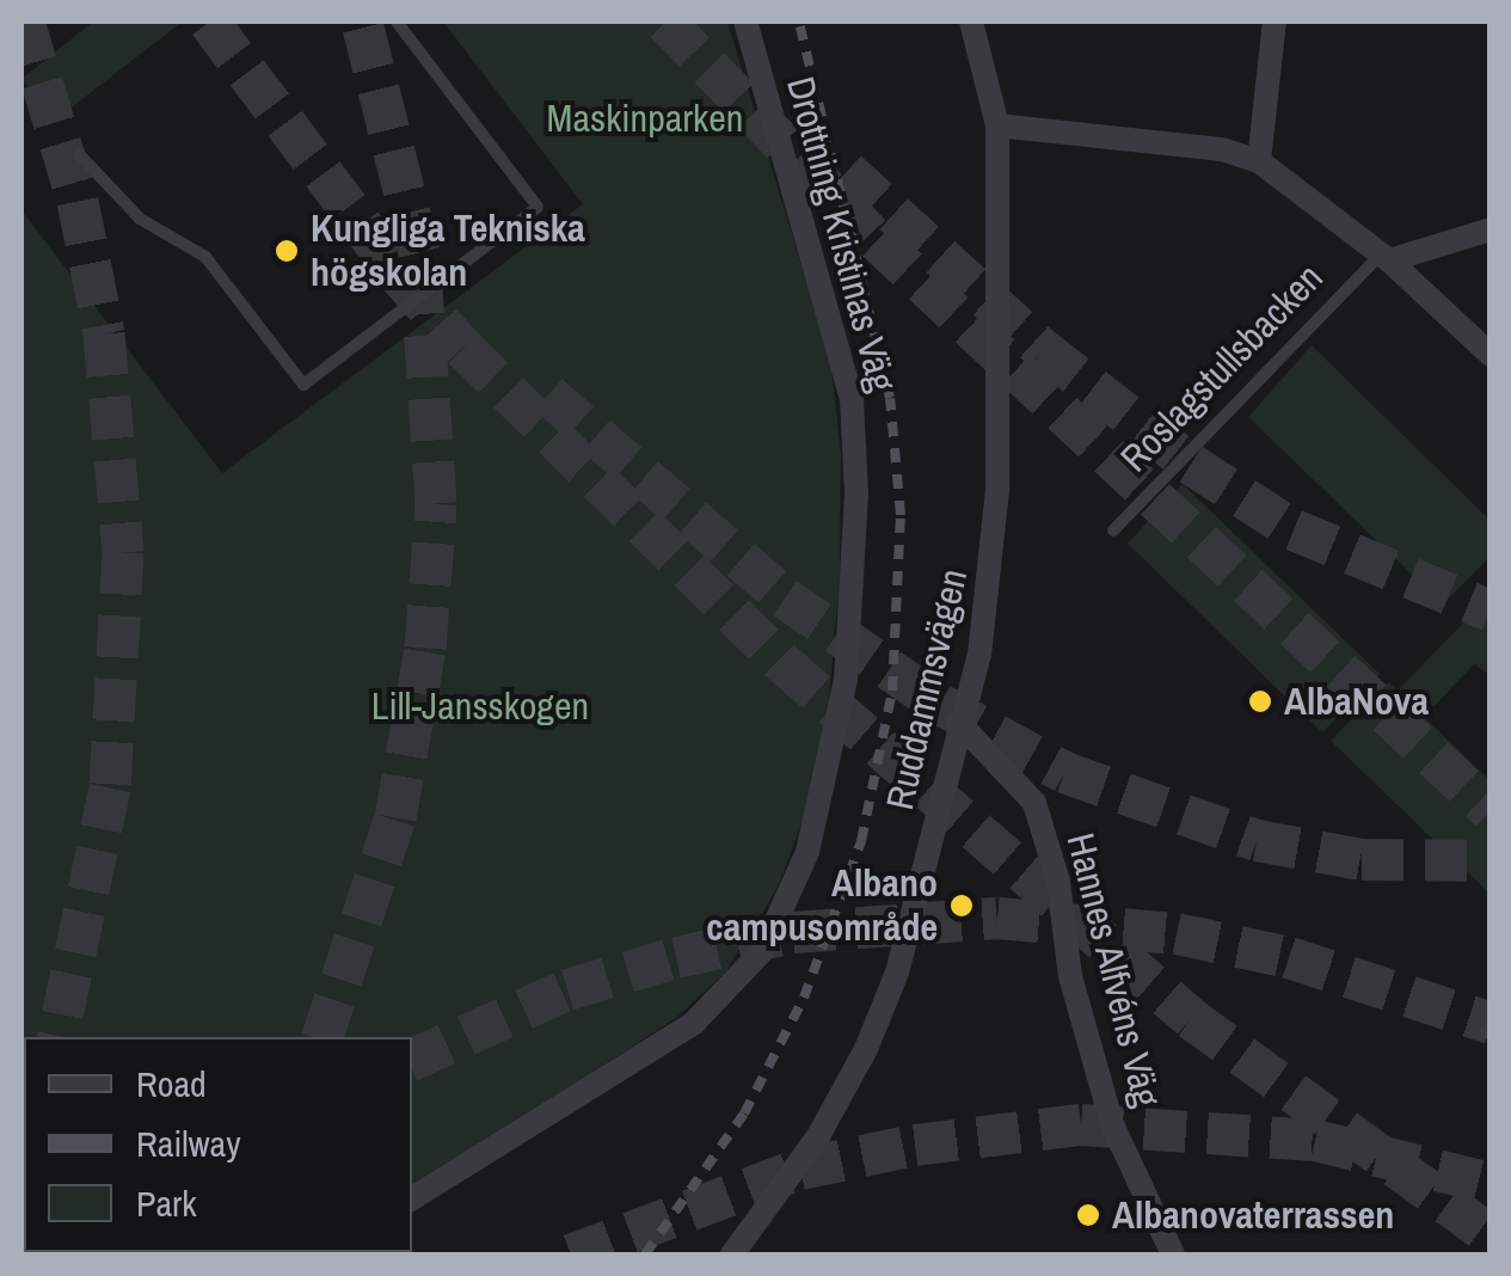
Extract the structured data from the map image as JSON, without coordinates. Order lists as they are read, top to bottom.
{
  "streets": {
    "street": [
      "Drottning Kristinas Väg",
      "Roslagstullsbacken",
      "Ruddammsvägen",
      "Hannes Alfvéns Väg"
    ]
  },
  "crossings": [
    ["Roslagstullsbacken", "Ruddammsvägen"],
    ["Ruddammsvägen", "Hannes Alfvéns Väg"]
  ],
  "parks": ["Maskinparken", "Lill-Jansskogen"],
  "places": [
    "Kungliga Tekniska högskolan",
    "AlbaNova",
    "Albano campusområde",
    "Albanovaterrassen"
  ],
  "legend": ["Road", "Railway", "Park"]
}
